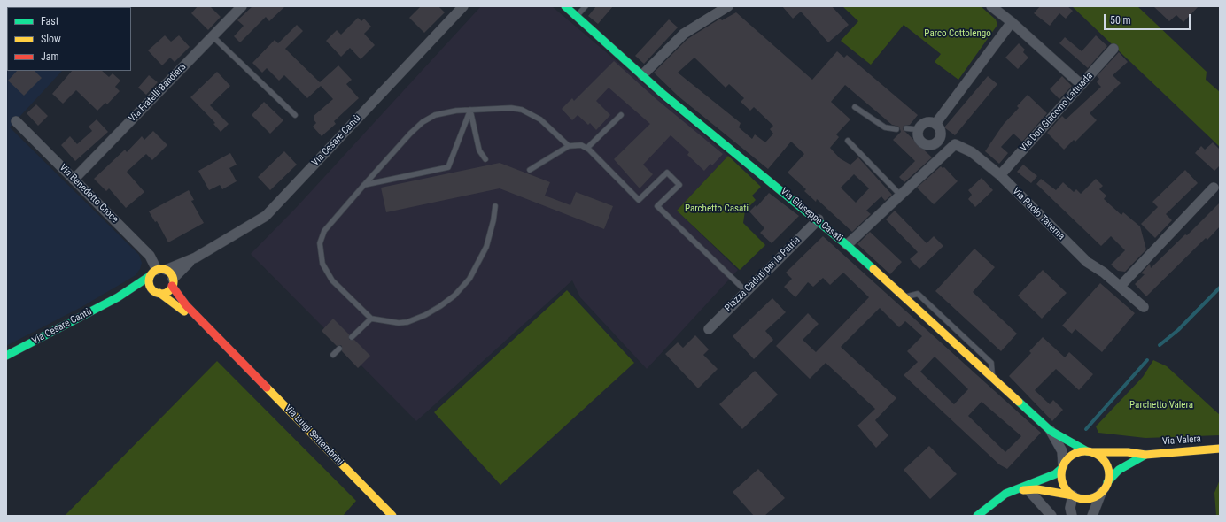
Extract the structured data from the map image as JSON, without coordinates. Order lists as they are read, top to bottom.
{
  "streets": {
    "street": [
      "Via Fratelli Bandiera",
      "Via Don Giacomo Lattuada",
      "Via Cesare Cantù",
      "Via Benedetto Croce",
      "Via Paolo Taverna",
      "Via Giuseppe Casati",
      "Piazza Caduti per la Patria",
      "Via Luigi Settembrini",
      "Via Valera"
    ]
  },
  "crossings": [
    ["Via Fratelli Bandiera", "Via Benedetto Croce"],
    ["Via Don Giacomo Lattuada", "Via Paolo Taverna"],
    ["Via Cesare Cantù", "Via Benedetto Croce"],
    ["Via Cesare Cantù", "Via Luigi Settembrini"],
    ["Via Benedetto Croce", "Via Luigi Settembrini"],
    ["Via Giuseppe Casati", "Piazza Caduti per la Patria"],
    ["Via Giuseppe Casati", "Via Valera"]
  ],
  "parks": ["Parco Cottolengo", "Parchetto Casati", "Parchetto Valera"],
  "legend": ["Fast", "Slow", "Jam"],
  "scale_bar": "50 m"
}
